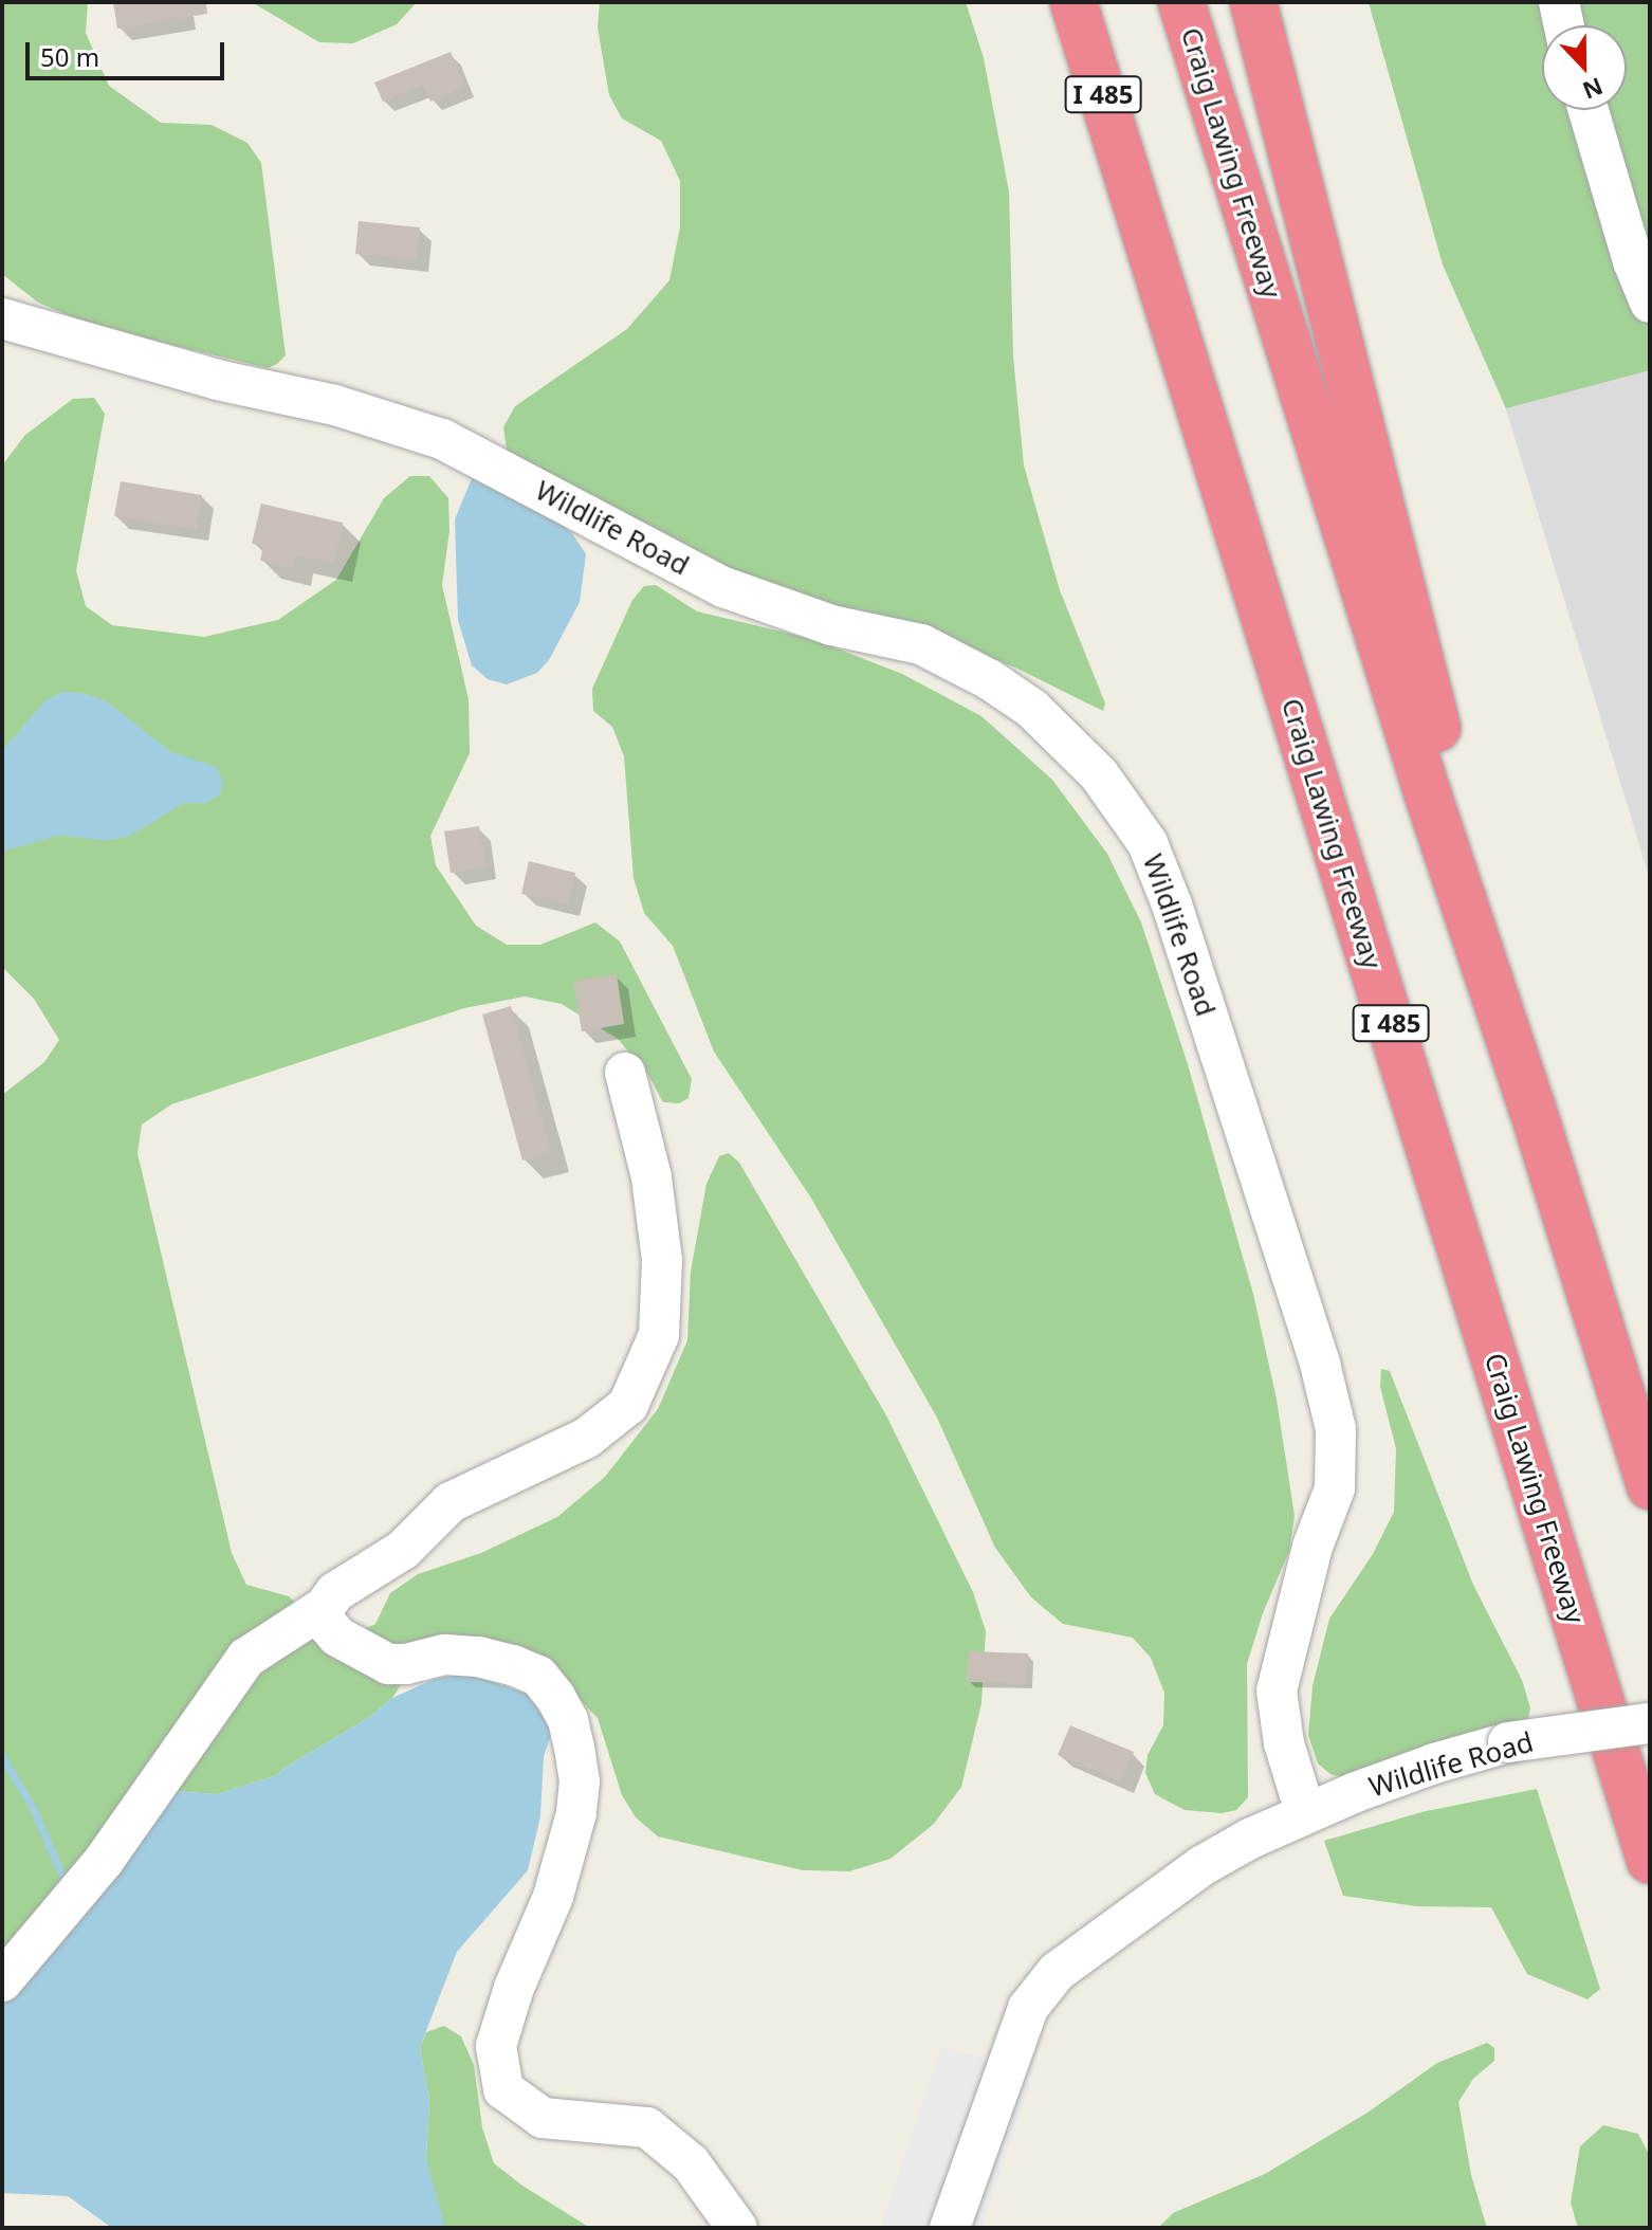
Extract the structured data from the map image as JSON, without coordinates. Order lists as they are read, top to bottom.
{
  "streets": {
    "highway": ["I 485", "Craig Lawing Freeway"],
    "street": ["Wildlife Road"]
  },
  "scale_bar": "50 m",
  "north": "bottom"
}
